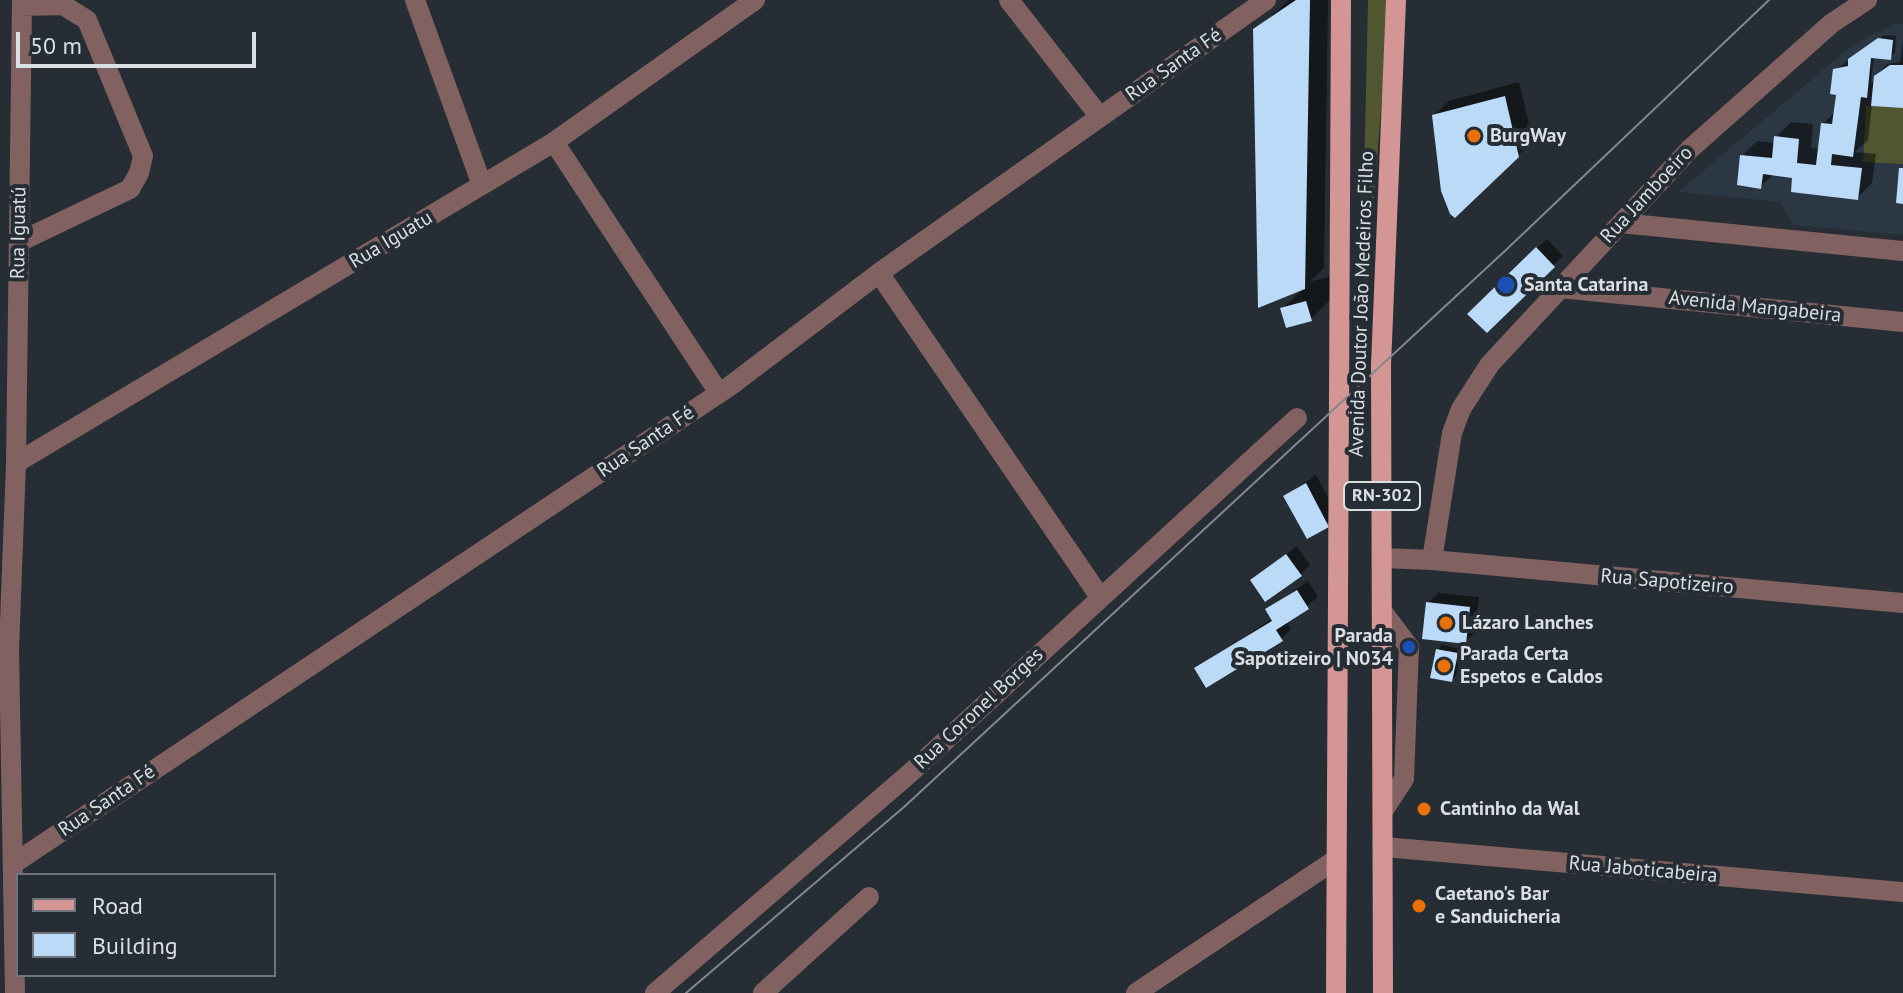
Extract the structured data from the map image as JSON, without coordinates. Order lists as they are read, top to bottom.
{
  "streets": {
    "main road": ["Avenida Doutor João Medeiros Filho", "RN-302"],
    "street": [
      "Rua Santa Fé",
      "Rua Jamboeiro",
      "Rua Iguatú",
      "Rua Iguatu",
      "Avenida Mangabeira",
      "Rua Sapotizeiro",
      "Rua Coronel Borges",
      "Rua Jaboticabeira"
    ]
  },
  "crossings": [
    ["Rua Santa Fé", "Rua Iguatú"],
    ["Rua Jamboeiro", "Avenida Mangabeira"],
    ["Rua Jamboeiro", "Rua Sapotizeiro"],
    ["Rua Iguatú", "Rua Iguatu"],
    ["Avenida Doutor João Medeiros Filho", "Rua Jaboticabeira"]
  ],
  "places": [
    "BurgWay",
    "Santa Catarina",
    "Lázaro Lanches",
    "Parada Sapotizeiro | N034",
    "Parada Certa Espetos e Caldos",
    "Cantinho da Wal",
    "Caetano's Bar e Sanduicheria"
  ],
  "legend": ["Road", "Building"],
  "scale_bar": "50 m"
}
